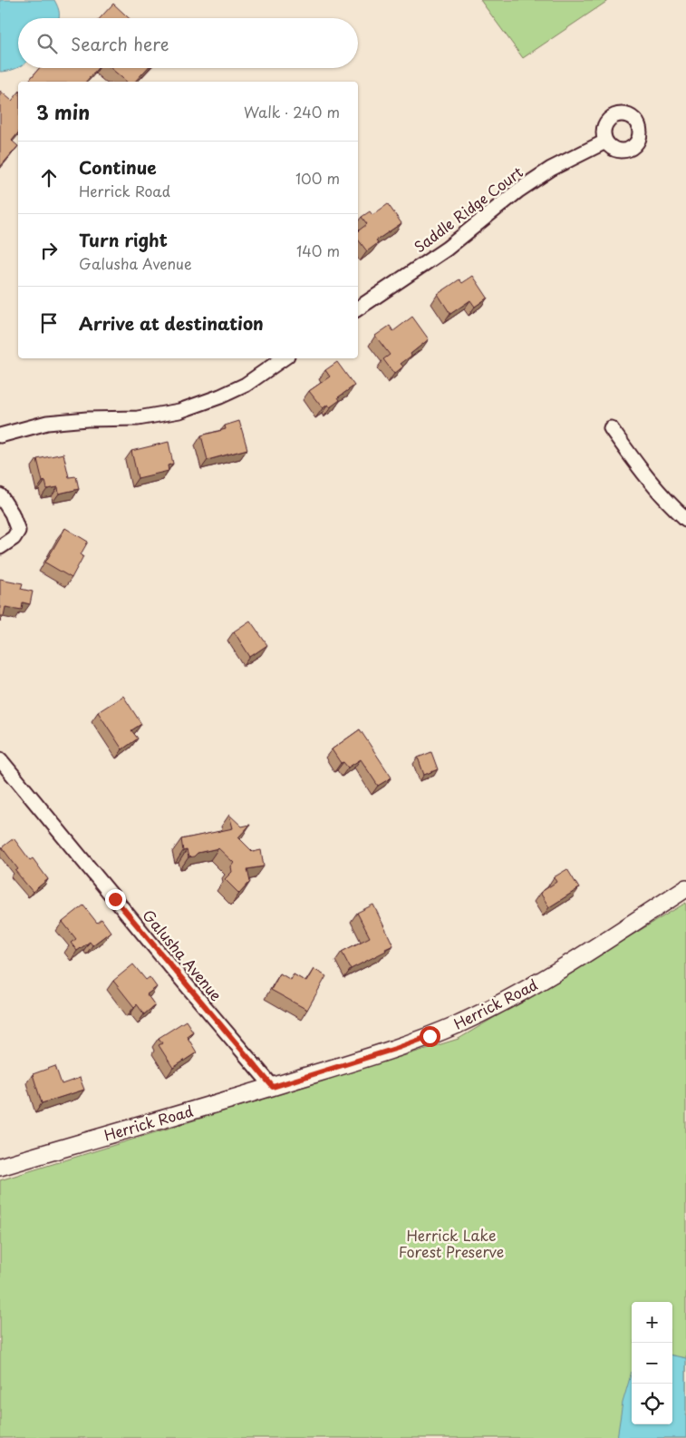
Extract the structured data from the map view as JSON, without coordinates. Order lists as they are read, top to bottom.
{
  "streets": {
    "street": ["Saddle Ridge Court", "Galusha Avenue", "Herrick Road"]
  },
  "crossings": [
    ["Galusha Avenue", "Herrick Road"]
  ],
  "parks": ["Herrick Lake Forest Preserve"],
  "page": {
    "search": "Search here",
    "heading": ["3 min", "Walk · 240 m"],
    "list": [
      ["Continue", "Herrick Road", "100 m"],
      ["Turn right", "Galusha Avenue", "140 m"],
      "Arrive at destination"
    ],
    "map_buttons": ["+", "−"]
  }
}
